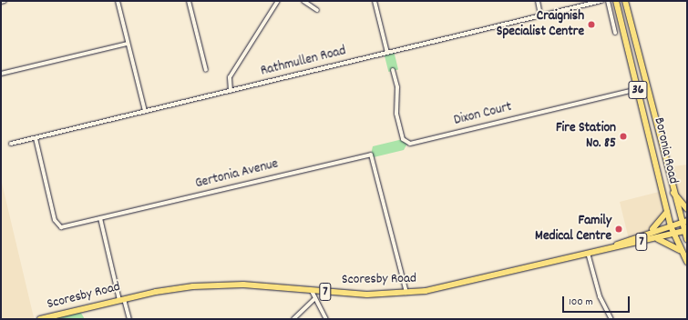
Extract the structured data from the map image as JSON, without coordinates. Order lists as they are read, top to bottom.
{
  "streets": {
    "main road": [
      "36",
      "Boronia Road",
      "7",
      "Scoresby Road"
    ],
    "street": ["Rathmullen Road", "Dixon Court", "Gertonia Avenue"]
  },
  "crossings": [
    ["Rathmullen Road", "Gertonia Avenue"],
    ["Dixon Court", "Boronia Road"],
    ["Boronia Road", "Scoresby Road"],
    ["Gertonia Avenue", "Scoresby Road"]
  ],
  "places": ["Craignish Specialist Centre", "Fire Station No. 85", "Family Medical Centre"],
  "scale_bar": "100 m"
}
